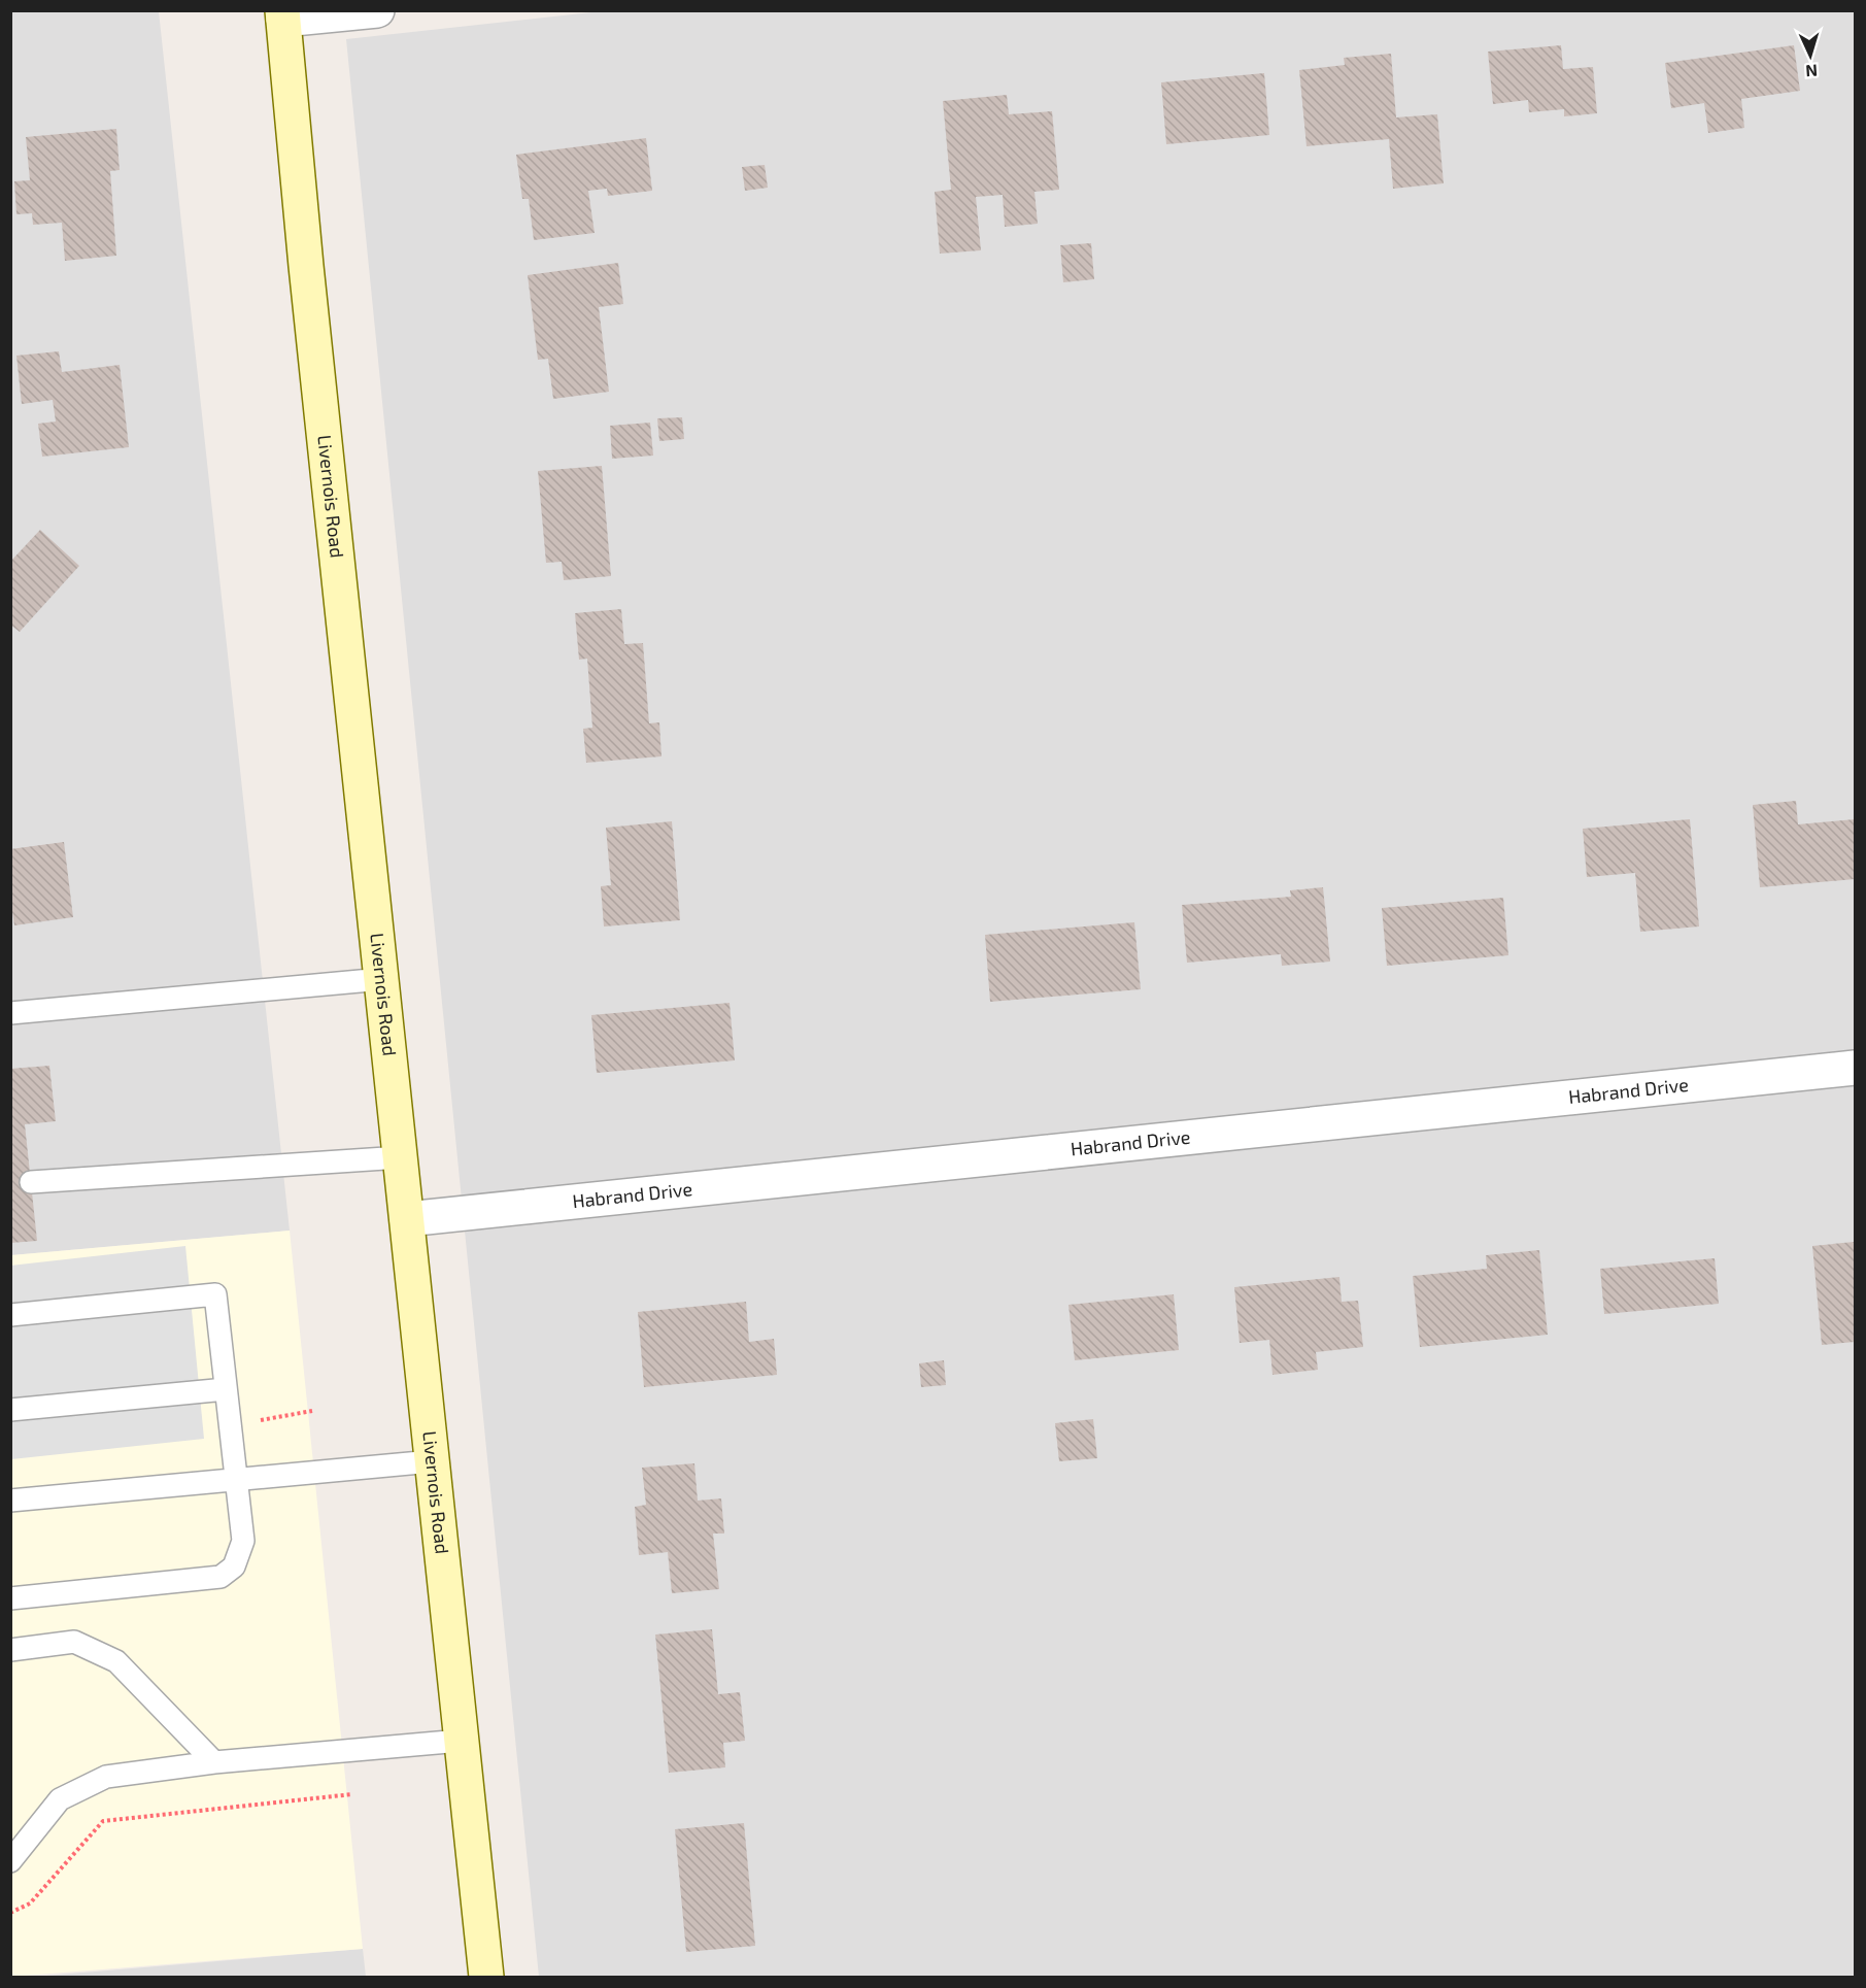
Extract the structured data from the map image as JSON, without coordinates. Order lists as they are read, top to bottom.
{
  "streets": {
    "main road": ["Livernois Road"],
    "street": ["Habrand Drive"]
  },
  "crossings": [
    ["Livernois Road", "Habrand Drive"]
  ],
  "north": "bottom"
}
